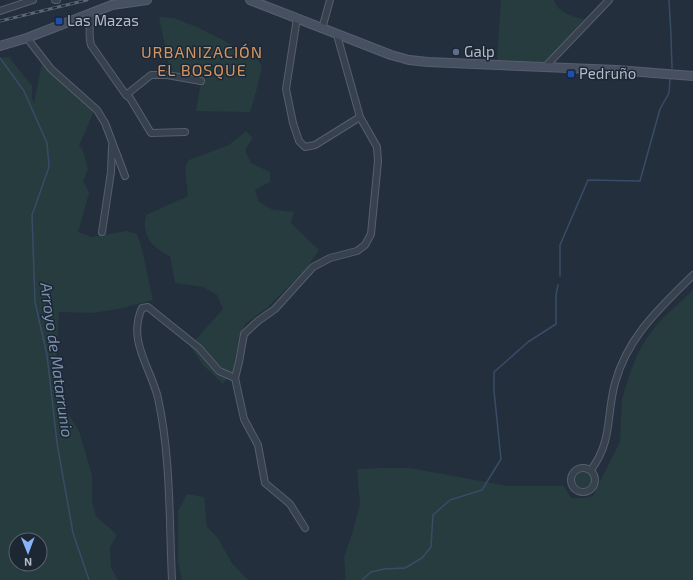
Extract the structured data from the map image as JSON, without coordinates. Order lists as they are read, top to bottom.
{
  "districts": ["URBANIZACIÓN EL BOSQUE"],
  "water": ["Arroyo de Matarrunio"],
  "places": {
    "transit": ["Las Mazas", "Pedruño"],
    "other": ["Galp"]
  },
  "north": "bottom"
}
